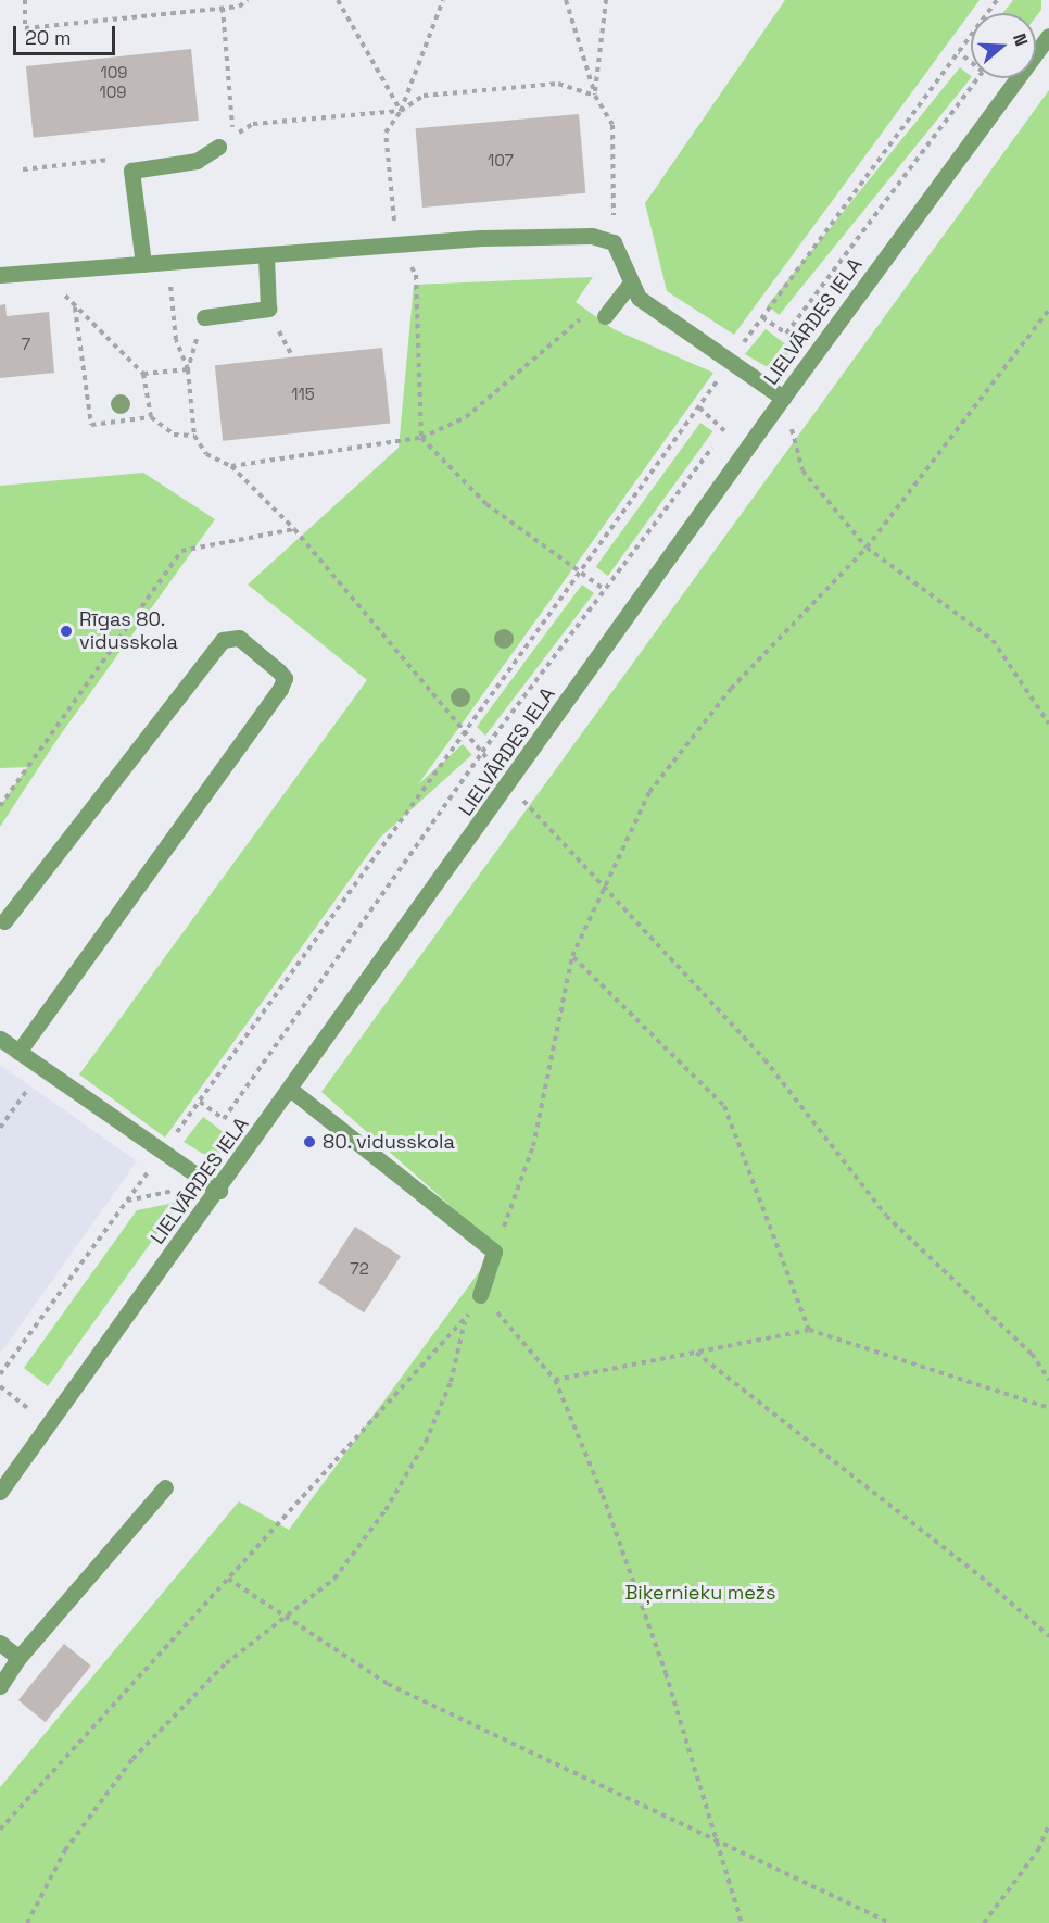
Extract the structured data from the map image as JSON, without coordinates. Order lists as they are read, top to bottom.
{
  "streets": {
    "street": ["LIELVĀRDES IELA"]
  },
  "parks": ["Biķernieku mežs"],
  "places": ["Rīgas 80. vidusskola", "80. vidusskola"],
  "house_numbers": [
    "109",
    "109",
    "107",
    "7",
    "115",
    "72"
  ],
  "scale_bar": "20 m",
  "north": "right"
}
